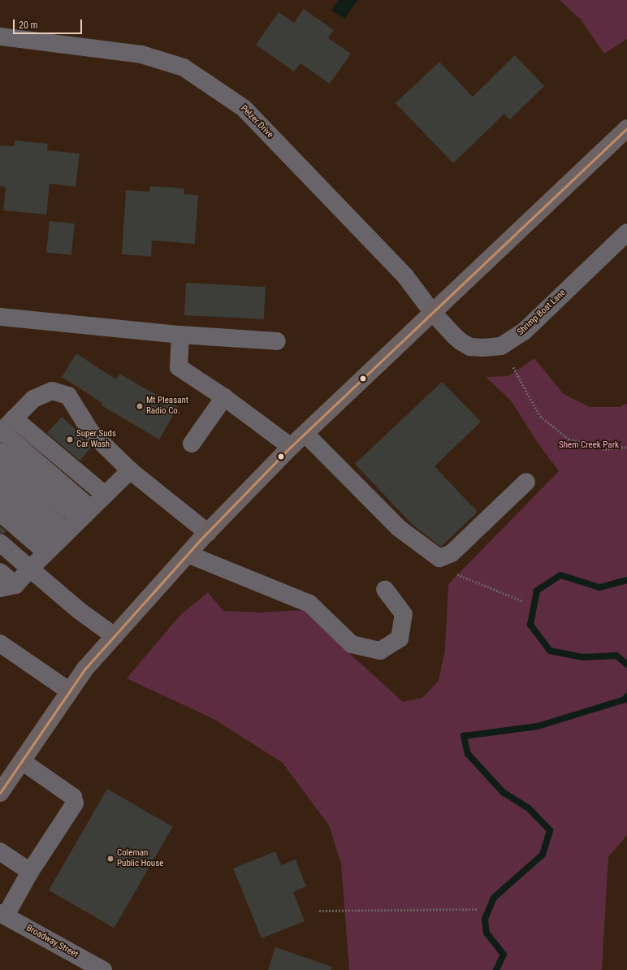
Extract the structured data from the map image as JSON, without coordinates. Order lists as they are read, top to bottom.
{
  "streets": {
    "street": ["Pelzer Drive", "Shrimp Boat Lane", "Broadway Street"]
  },
  "crossings": [
    ["Pelzer Drive", "Shrimp Boat Lane"]
  ],
  "parks": ["Shem Creek Park"],
  "places": ["Mt Pleasant Radio Co.", "Super Suds Car Wash", "Coleman Public House"],
  "scale_bar": "20 m"
}
